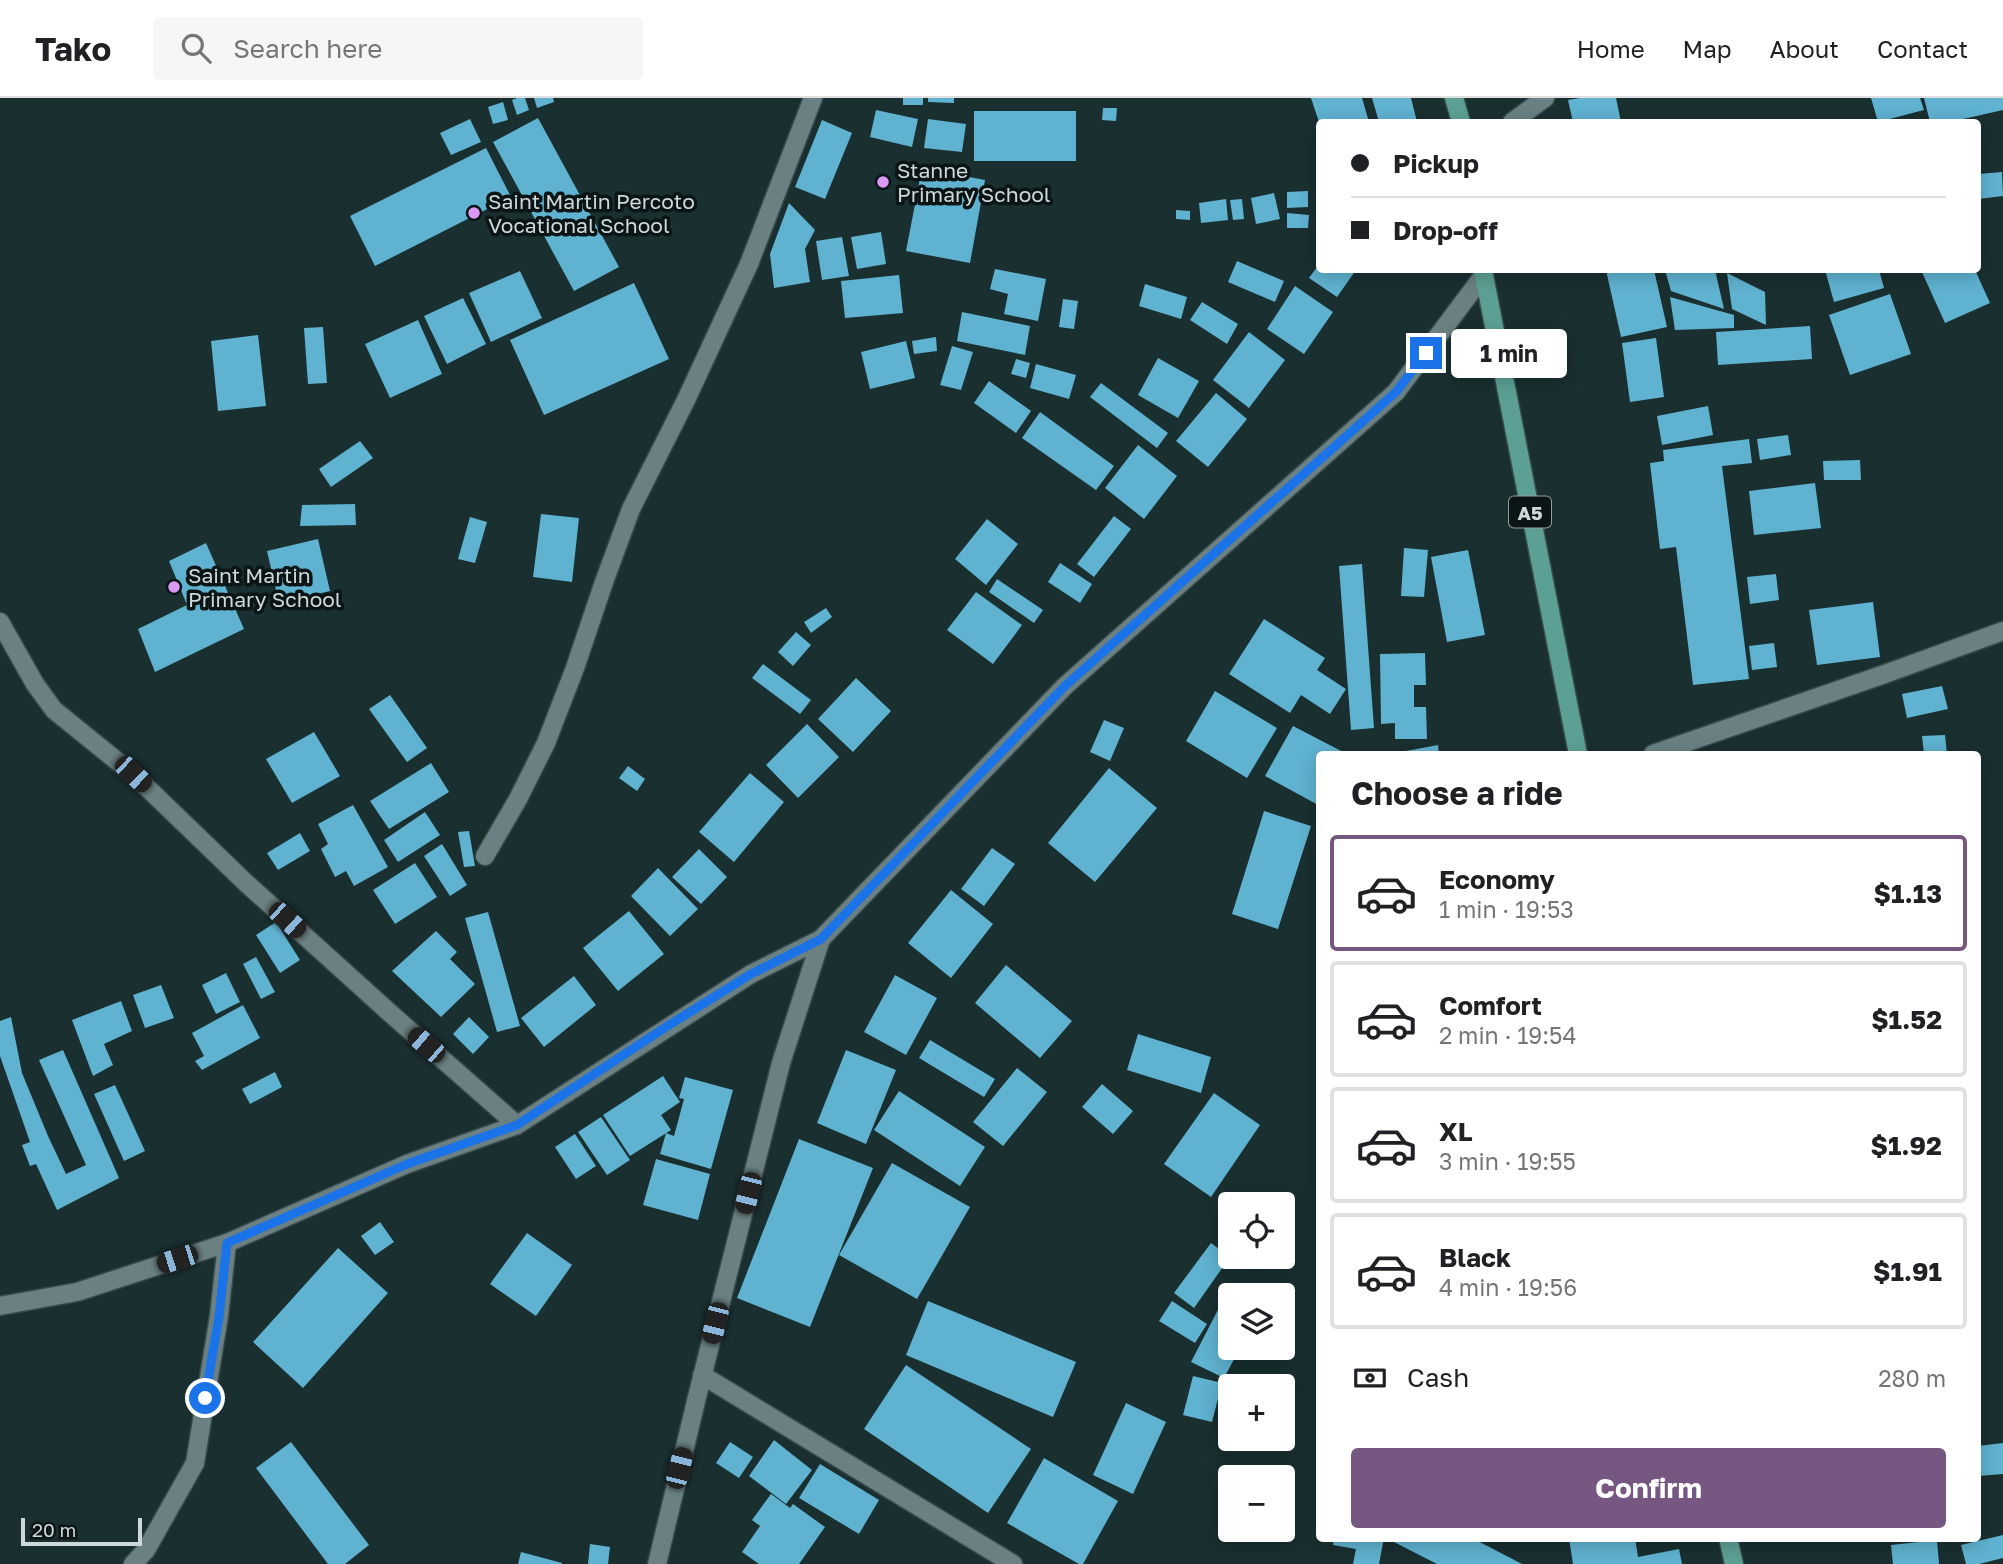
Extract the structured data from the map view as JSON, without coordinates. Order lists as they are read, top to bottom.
{
  "streets": {
    "main road": ["A5"]
  },
  "places": ["Stanne Primary School", "Saint Martin Percoto Vocational School", "Saint Martin Primary School"],
  "scale_bar": "20 m",
  "page": {
    "header": "Tako",
    "search": "Search here",
    "nav": [
      "Home",
      "Map",
      "About",
      "Contact"
    ],
    "banner": ["Pickup", "Drop-off"],
    "bubble": "1 min",
    "heading": "Choose a ride",
    "list": [
      {
        "name": "Economy",
        "note": "1 min · 19:53",
        "value": "$1.13"
      },
      {
        "name": "Comfort",
        "note": "2 min · 19:54",
        "value": "$1.52"
      },
      {
        "name": "XL",
        "note": "3 min · 19:55",
        "value": "$1.92"
      },
      {
        "name": "Black",
        "note": "4 min · 19:56",
        "value": "$1.91"
      }
    ],
    "map_buttons": ["+", "−"],
    "pay": ["Cash", "280 m"],
    "buttons": "Confirm",
    "scale": "20 m"
  }
}
